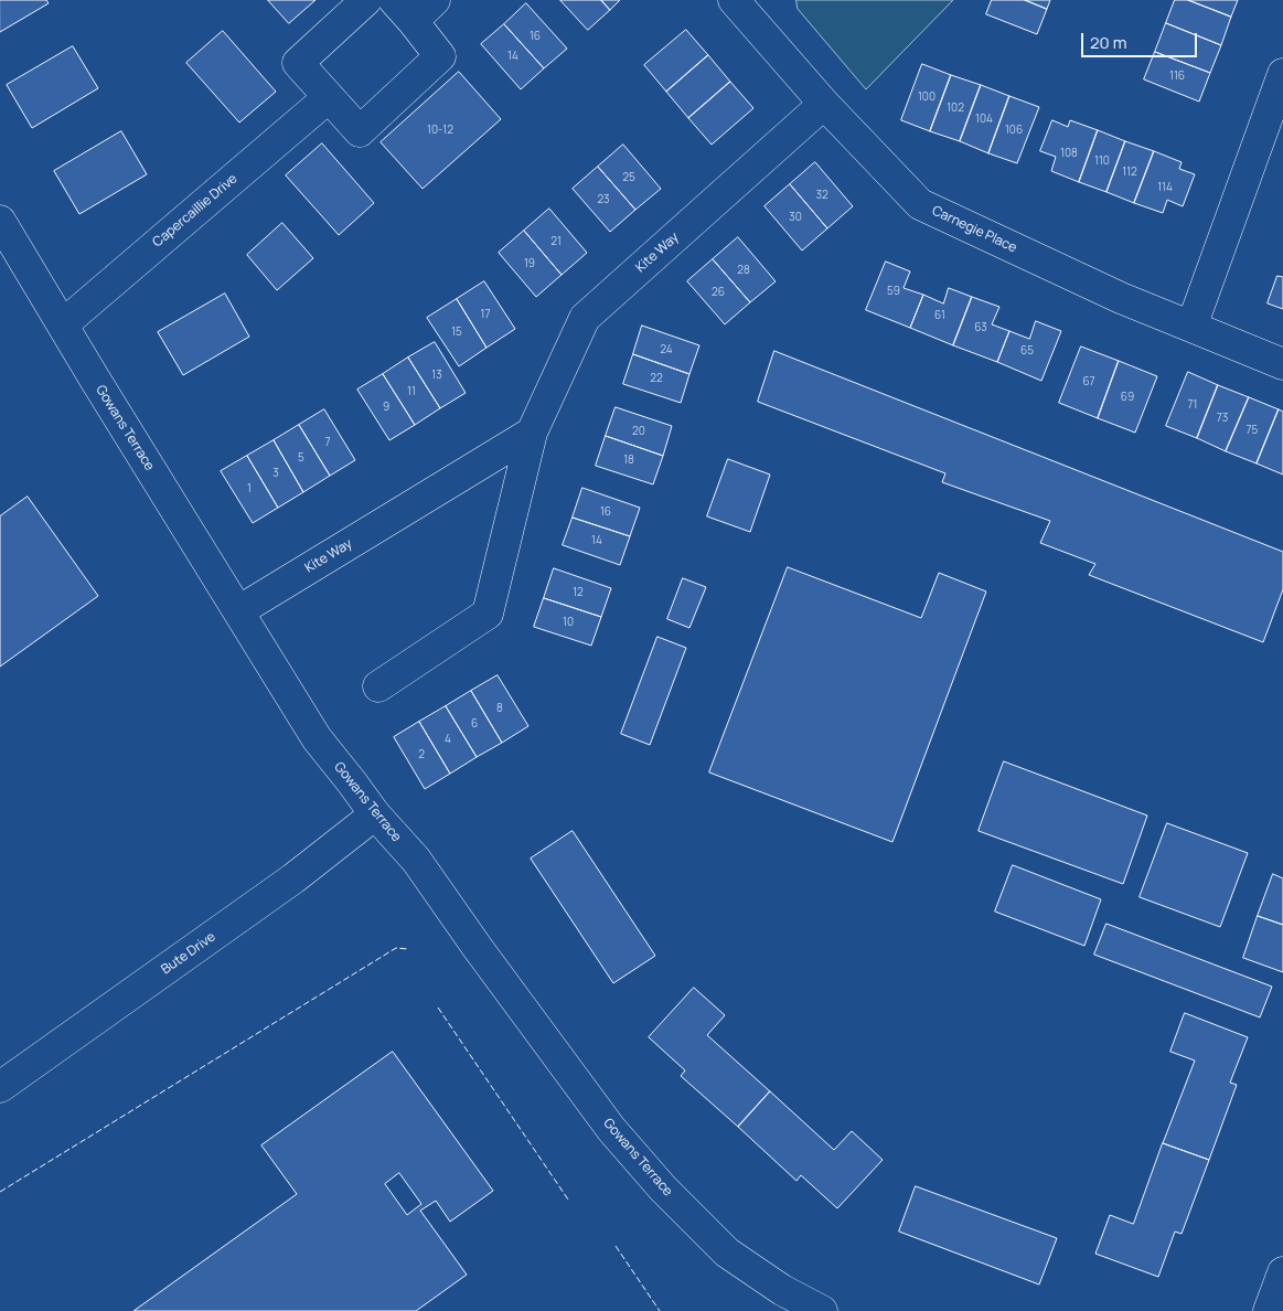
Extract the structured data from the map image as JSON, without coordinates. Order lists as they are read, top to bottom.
{
  "streets": {
    "street": [
      "Capercaillie Drive",
      "Carnegie Place",
      "Kite Way",
      "Gowans Terrace",
      "Bute Drive"
    ]
  },
  "crossings": [
    ["Capercaillie Drive", "Gowans Terrace"],
    ["Carnegie Place", "Kite Way"],
    ["Kite Way", "Gowans Terrace"],
    ["Gowans Terrace", "Bute Drive"]
  ],
  "house_numbers": [
    "16",
    "14",
    "116",
    "100",
    "102",
    "104",
    "10-12",
    "106",
    "108",
    "110",
    "112",
    "25",
    "114",
    "32",
    "23",
    "30",
    "21",
    "19",
    "28",
    "59",
    "26",
    "17",
    "61",
    "63",
    "15",
    "24",
    "65",
    "13",
    "22",
    "67",
    "11",
    "69",
    "71",
    "9",
    "73",
    "75",
    "20",
    "7",
    "5",
    "18",
    "3",
    "1",
    "16",
    "14",
    "12",
    "10",
    "8",
    "6",
    "4",
    "2"
  ],
  "scale_bar": "20 m"
}
